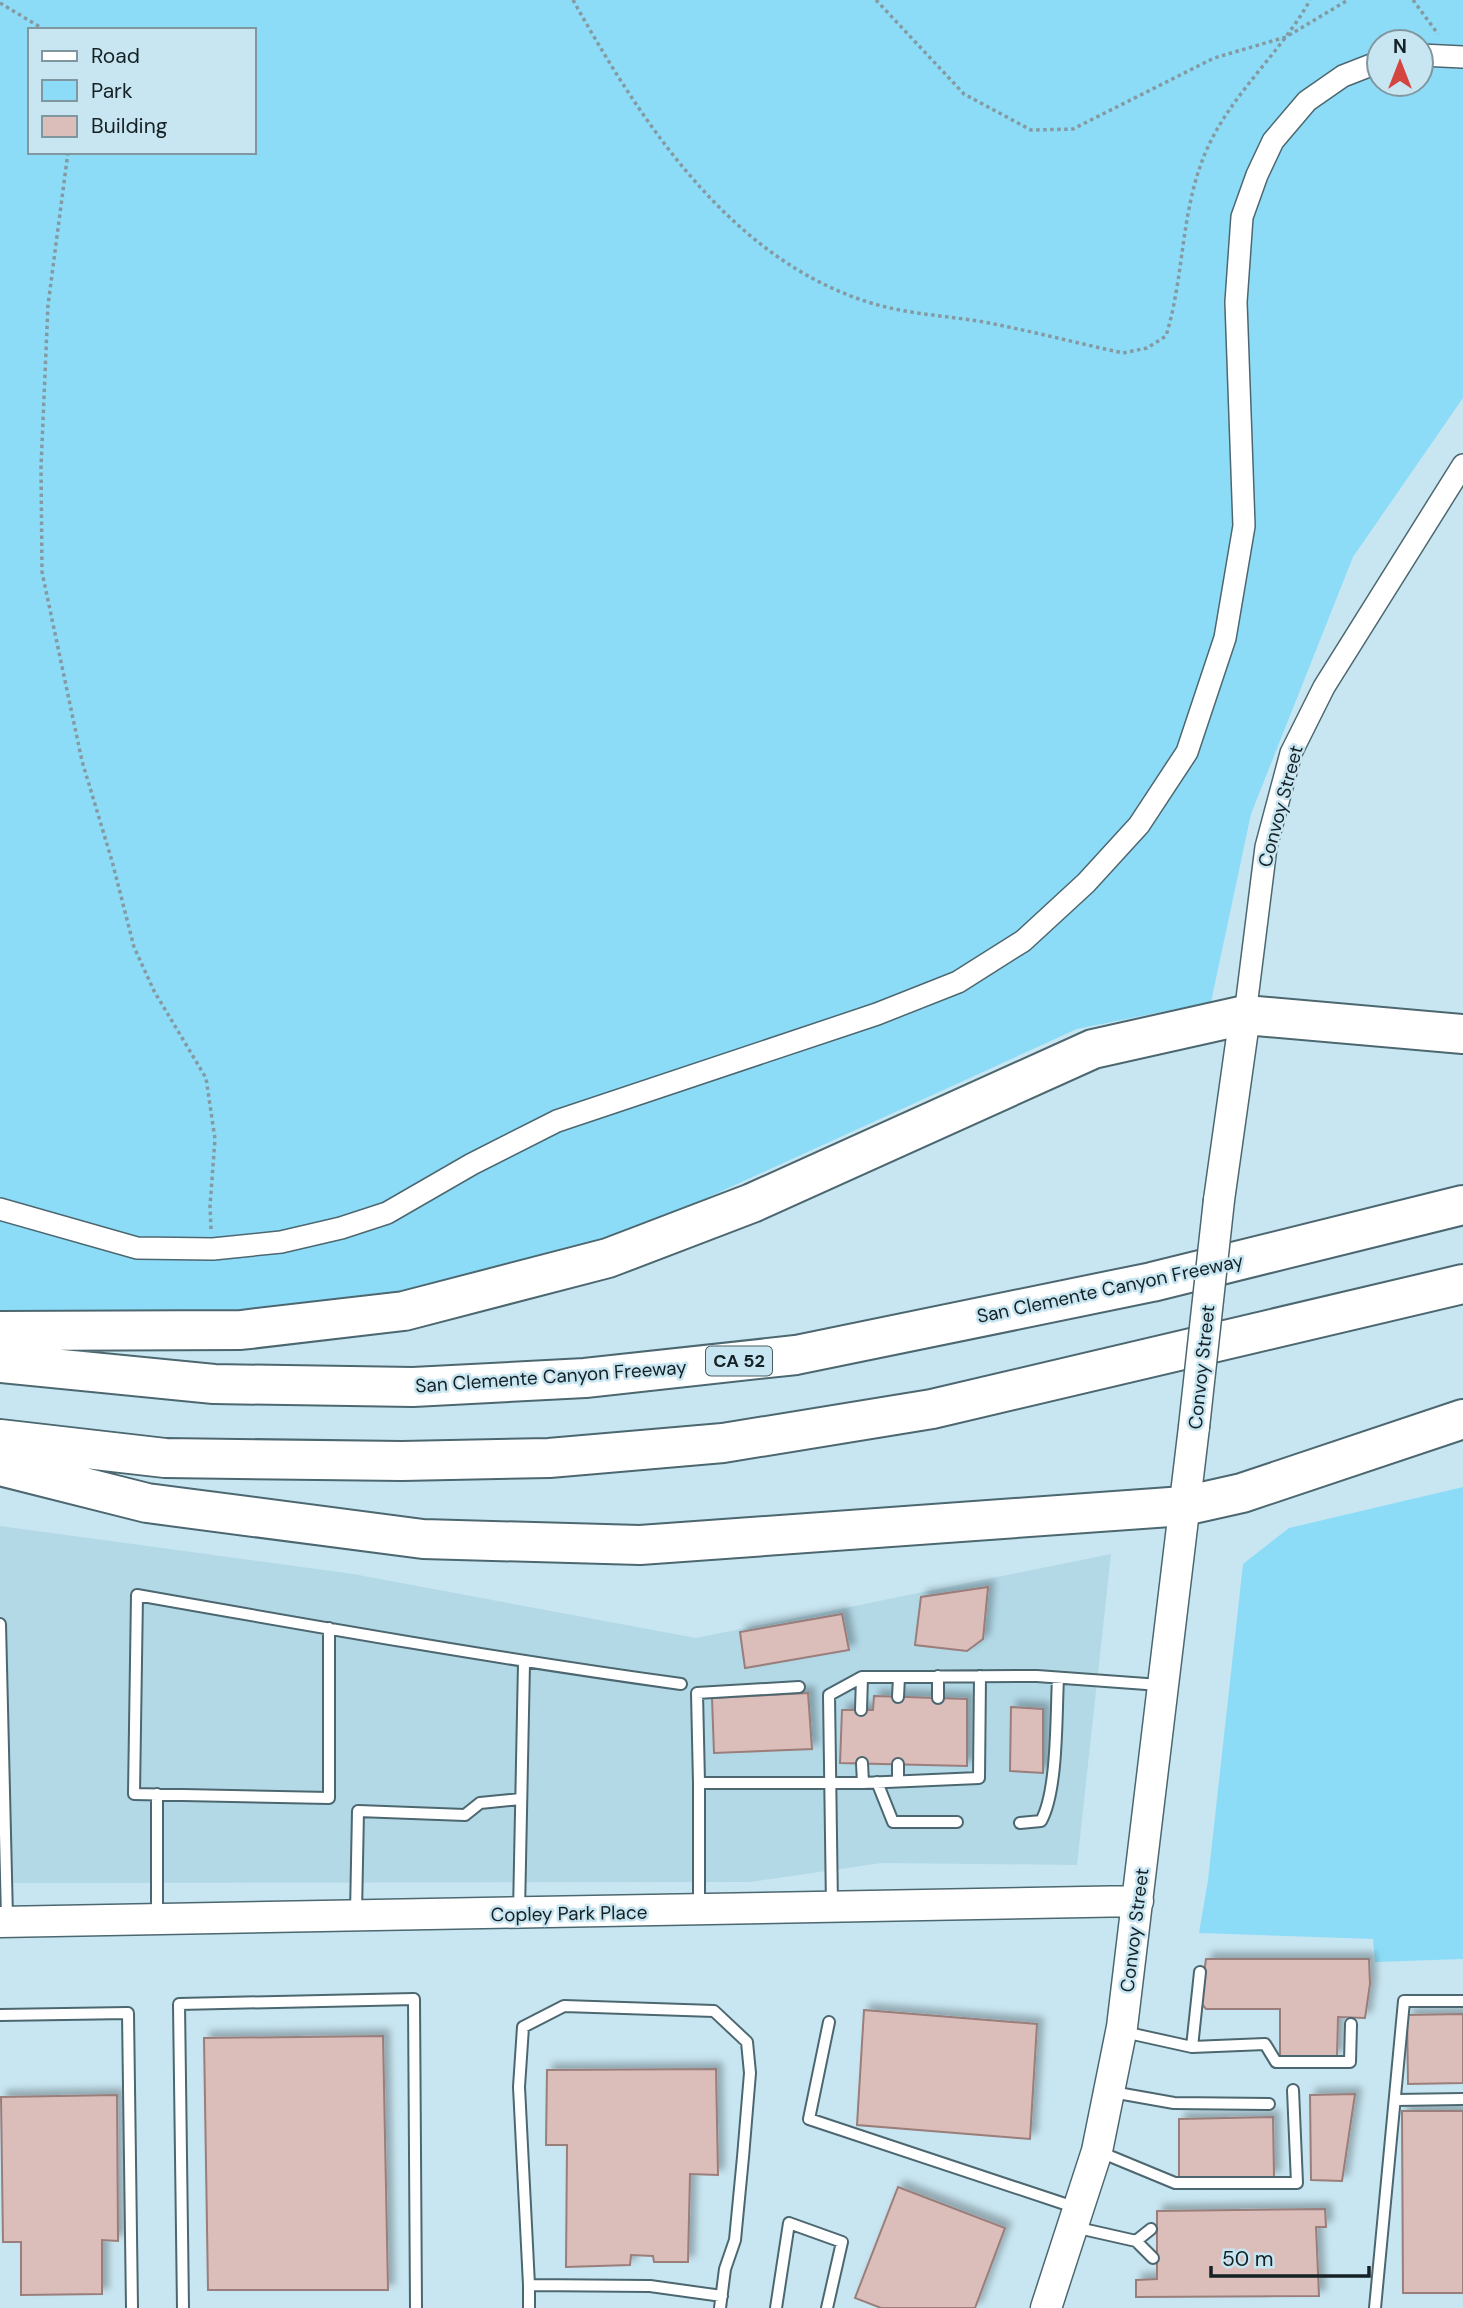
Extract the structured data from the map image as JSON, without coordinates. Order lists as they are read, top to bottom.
{
  "streets": {
    "highway": ["San Clemente Canyon Freeway", "CA 52"],
    "main road": ["Convoy Street", "Copley Park Place"]
  },
  "crossings": [
    ["Convoy Street", "Copley Park Place"]
  ],
  "legend": ["Road", "Park", "Building"],
  "scale_bar": "50 m",
  "north": "top"
}
